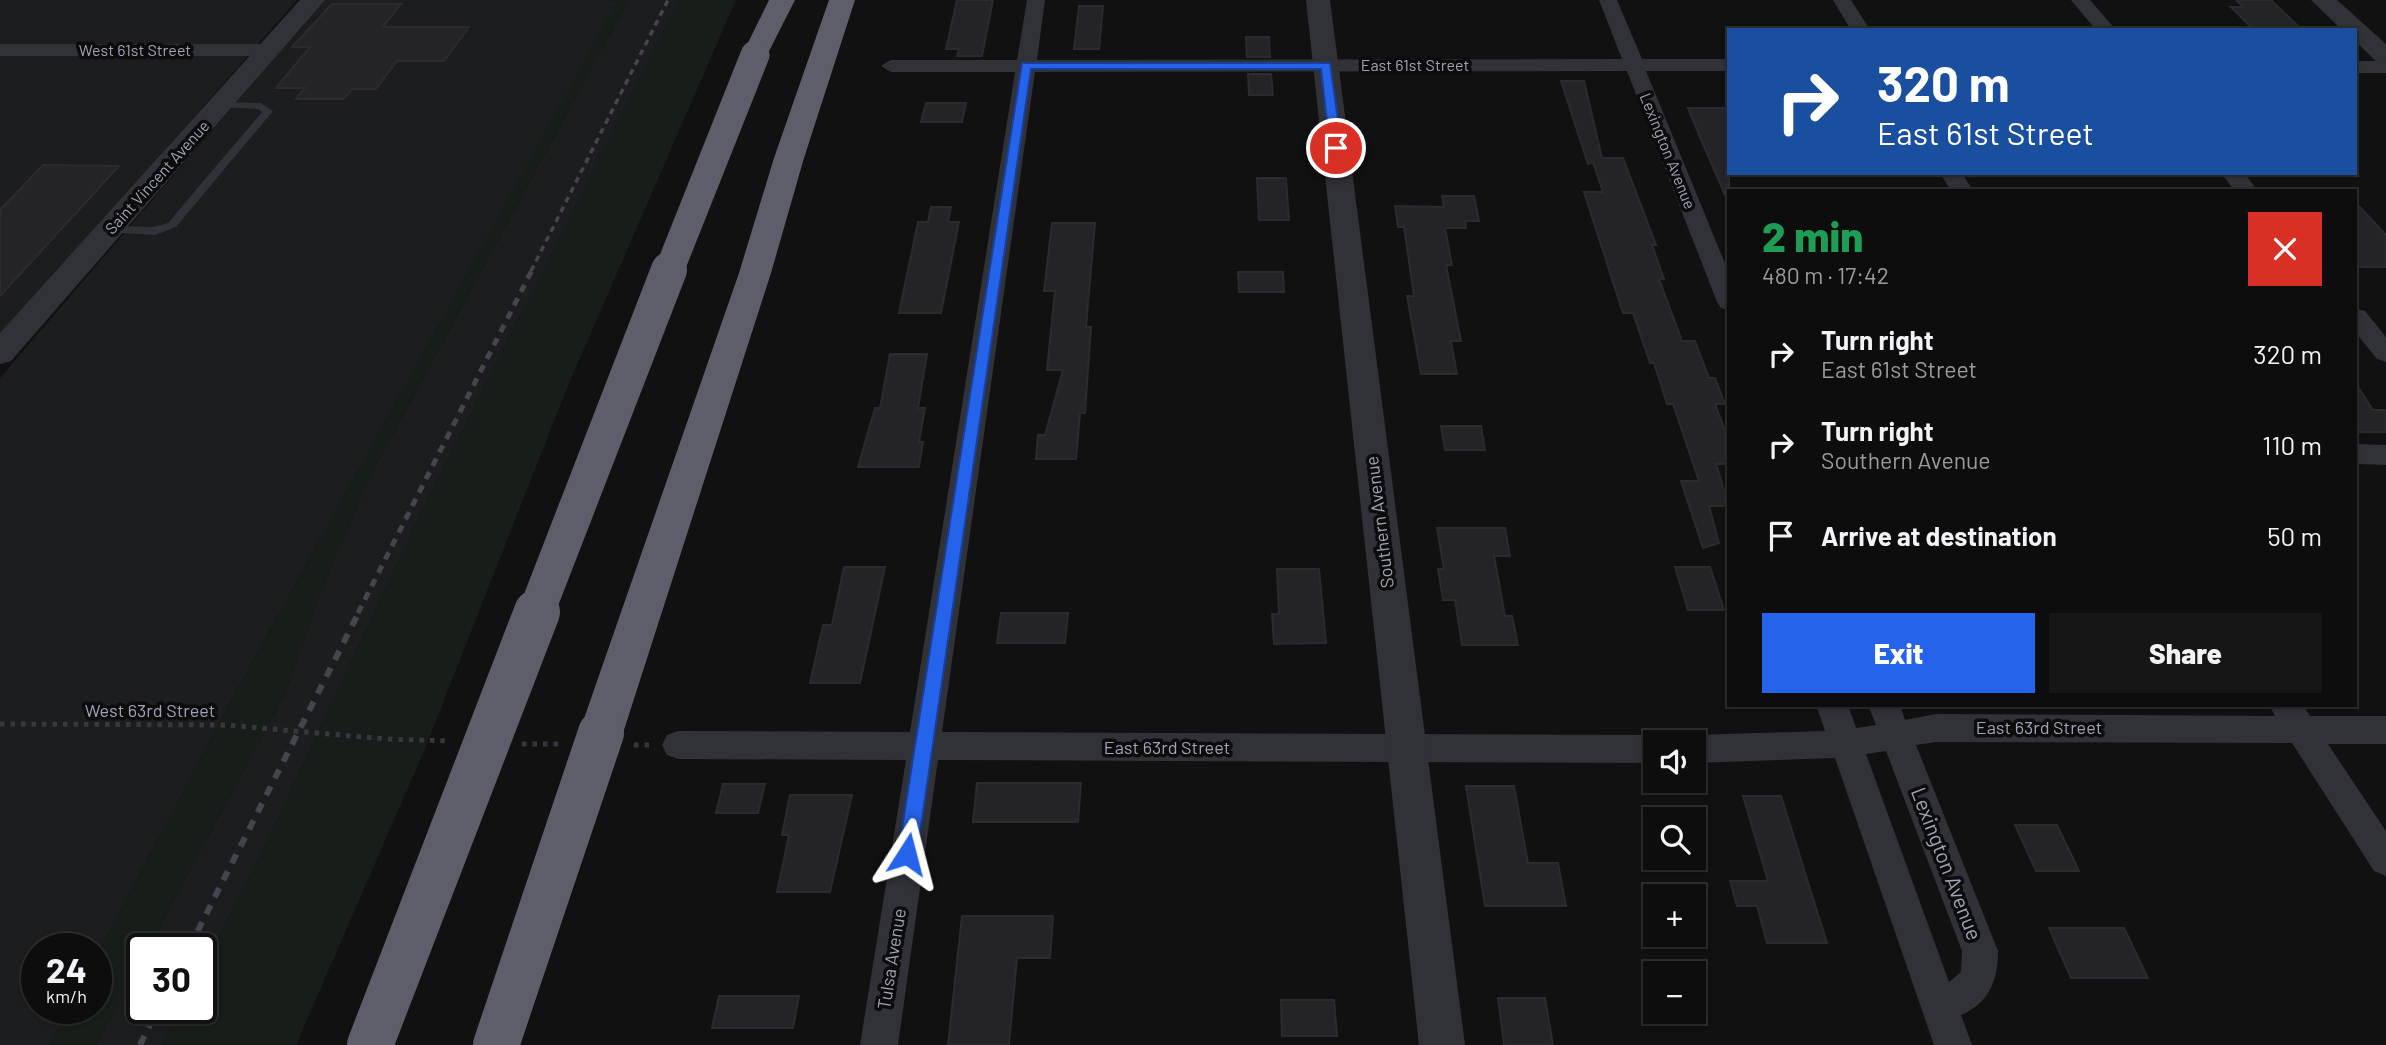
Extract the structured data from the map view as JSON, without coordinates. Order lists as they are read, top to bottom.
{
  "streets": {
    "street": [
      "West 61st Street",
      "East 61st Street",
      "Lexington Avenue",
      "Saint Vincent Avenue",
      "Southern Avenue",
      "East 63rd Street",
      "Tulsa Avenue"
    ],
    "path": ["West 63rd Street"]
  },
  "crossings": [
    ["West 61st Street", "Saint Vincent Avenue"],
    ["East 61st Street", "Lexington Avenue"],
    ["East 61st Street", "Southern Avenue"],
    ["East 61st Street", "Tulsa Avenue"],
    ["Lexington Avenue", "East 63rd Street"],
    ["Southern Avenue", "East 63rd Street"],
    ["East 63rd Street", "Tulsa Avenue"]
  ],
  "page": {
    "turn": ["320 m", "East 61st Street"],
    "heading": ["2 min", "480 m · 17:42"],
    "list": [
      {
        "name": "Turn right",
        "note": "East 61st Street",
        "value": "320 m"
      },
      {
        "name": "Turn right",
        "note": "Southern Avenue",
        "value": "110 m"
      },
      {
        "name": "Arrive at destination",
        "value": "50 m"
      }
    ],
    "buttons": ["Exit", "Share"],
    "map_buttons": ["+", "−"],
    "speed": "24 km/h",
    "limit": "30"
  }
}
